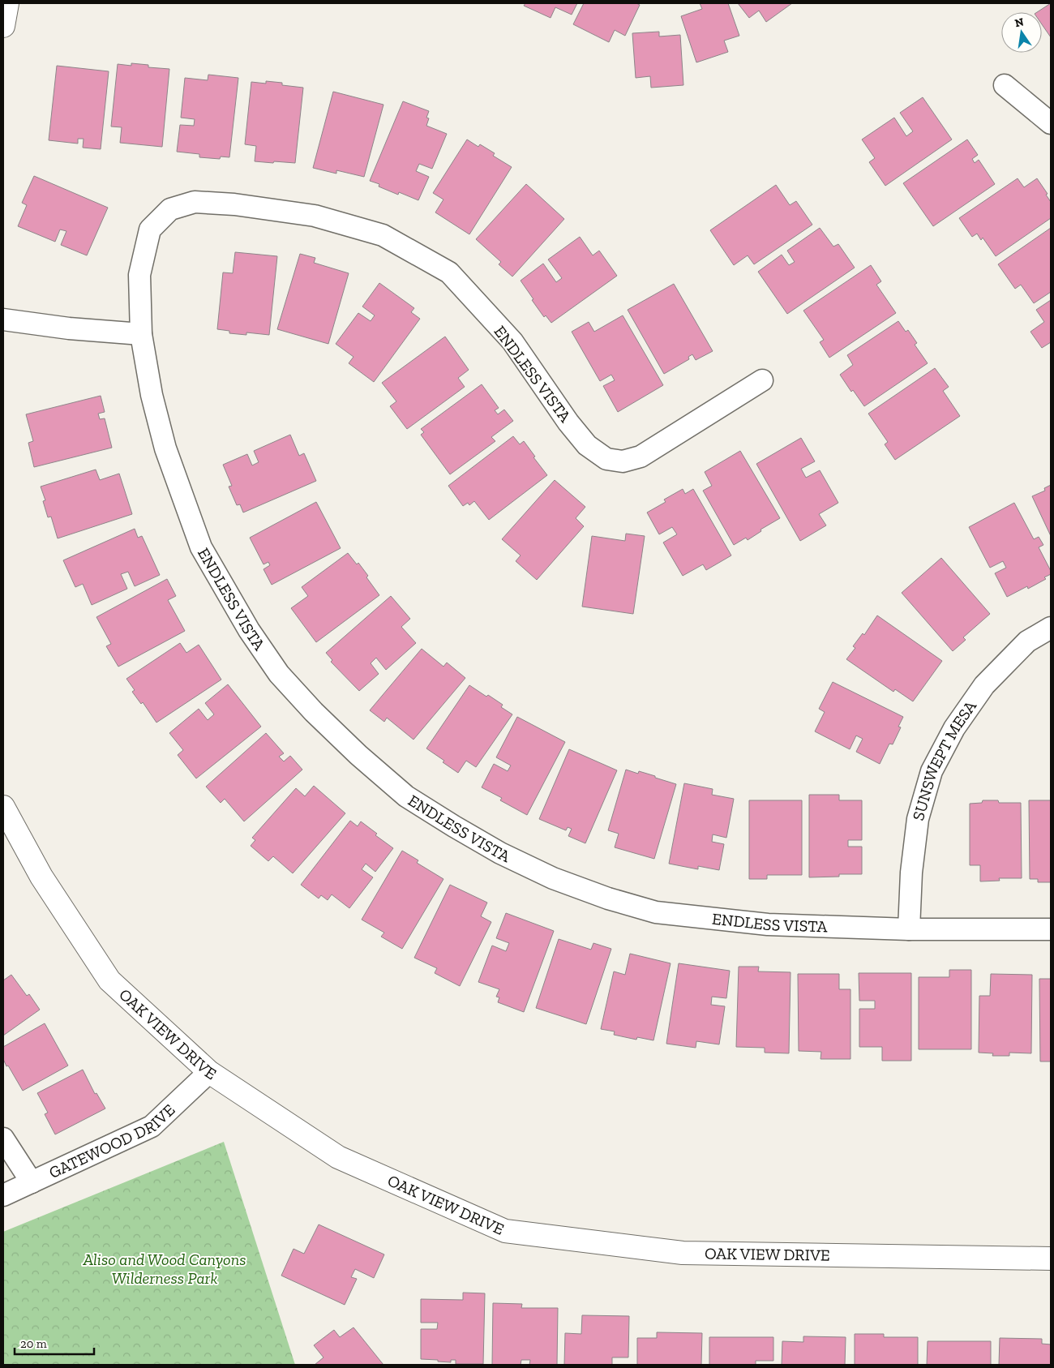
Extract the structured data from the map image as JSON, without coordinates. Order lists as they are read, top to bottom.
{
  "streets": {
    "street": [
      "ENDLESS VISTA",
      "SUNSWEPT MESA",
      "OAK VIEW DRIVE",
      "GATEWOOD DRIVE"
    ]
  },
  "crossings": [
    ["ENDLESS VISTA", "SUNSWEPT MESA"],
    ["OAK VIEW DRIVE", "GATEWOOD DRIVE"]
  ],
  "parks": ["Aliso and Wood Canyons Wilderness Park"],
  "scale_bar": "20 m",
  "north": "top"
}
